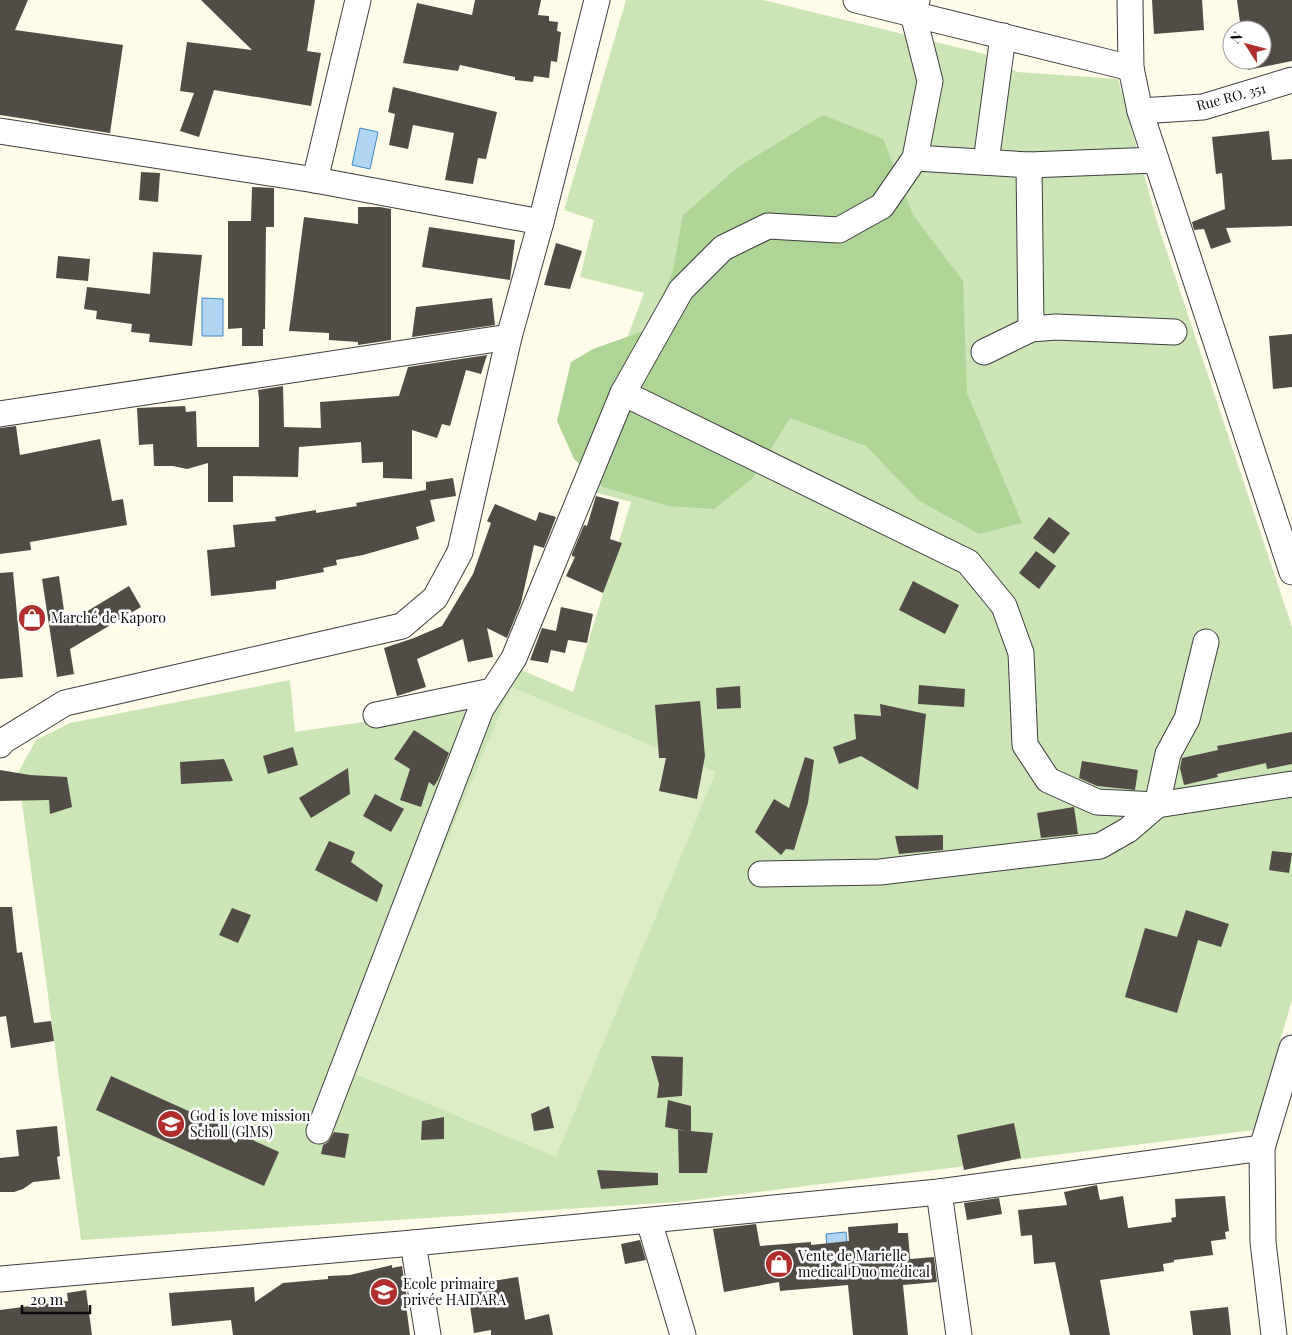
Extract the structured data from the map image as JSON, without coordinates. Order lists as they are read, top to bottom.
{
  "streets": {
    "street": ["Rue RO. 351"]
  },
  "places": {
    "shop": ["Marché de Kaporo", "Vente de Marielle medical Duo médical"],
    "school or university": ["God is love mission Scholl (GlMS)", "Ecole primaire privée HAIDARA"]
  },
  "scale_bar": "20 m",
  "north": "top left"
}
